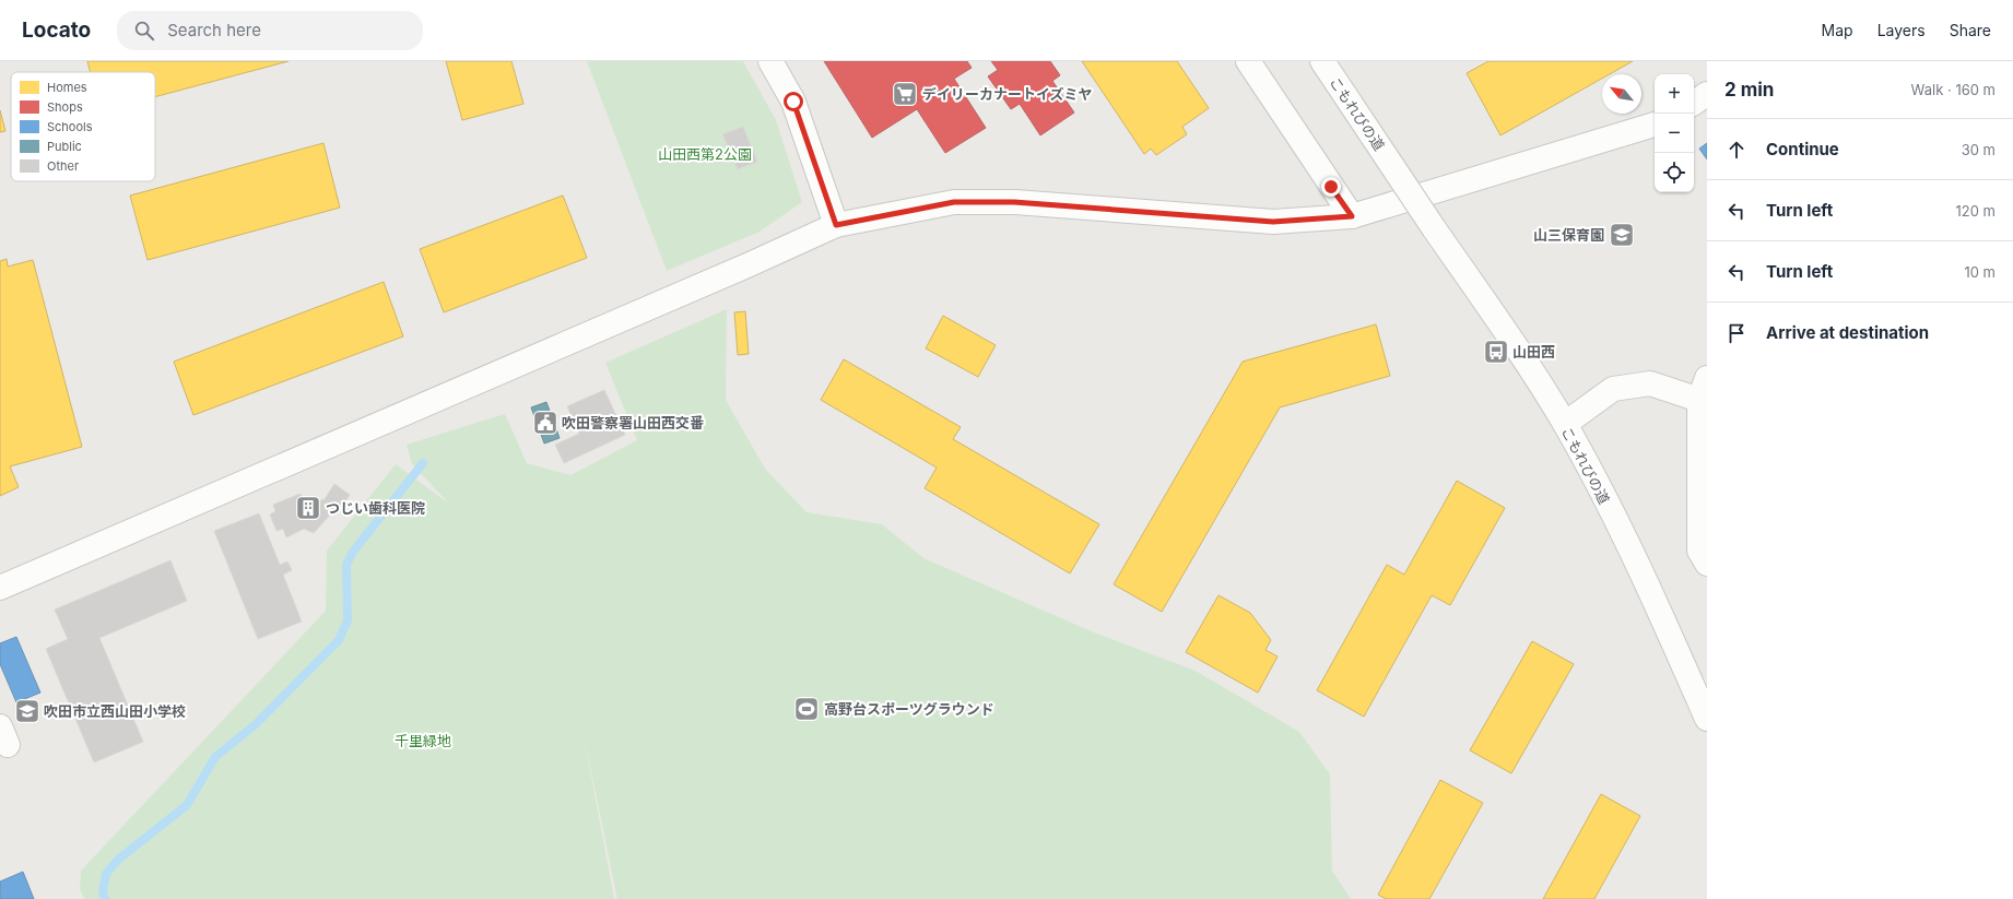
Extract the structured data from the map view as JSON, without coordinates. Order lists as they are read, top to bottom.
{
  "streets": {
    "street": ["こもれびの道"]
  },
  "parks": ["山田西第2公園", "千里緑地"],
  "places": {
    "supermarket": ["デイリーカナートイズミヤ"],
    "school or university": ["山三保育園", "吹田市立西山田小学校"],
    "bus stop": ["山田西"],
    "public building": ["吹田警察署山田西交番"],
    "building": ["つじい歯科医院"],
    "sports": ["高野台スポーツグラウンド"]
  },
  "legend": [
    "Homes",
    "Shops",
    "Schools",
    "Public",
    "Other"
  ],
  "north": "top left",
  "page": {
    "header": "Locato",
    "search": "Search here",
    "nav": ["Map", "Layers", "Share"],
    "heading": ["2 min", "Walk · 160 m"],
    "map_buttons": ["+", "−"],
    "list": [
      ["Continue", "30 m"],
      ["Turn left", "120 m"],
      ["Turn left", "10 m"],
      "Arrive at destination"
    ]
  }
}
